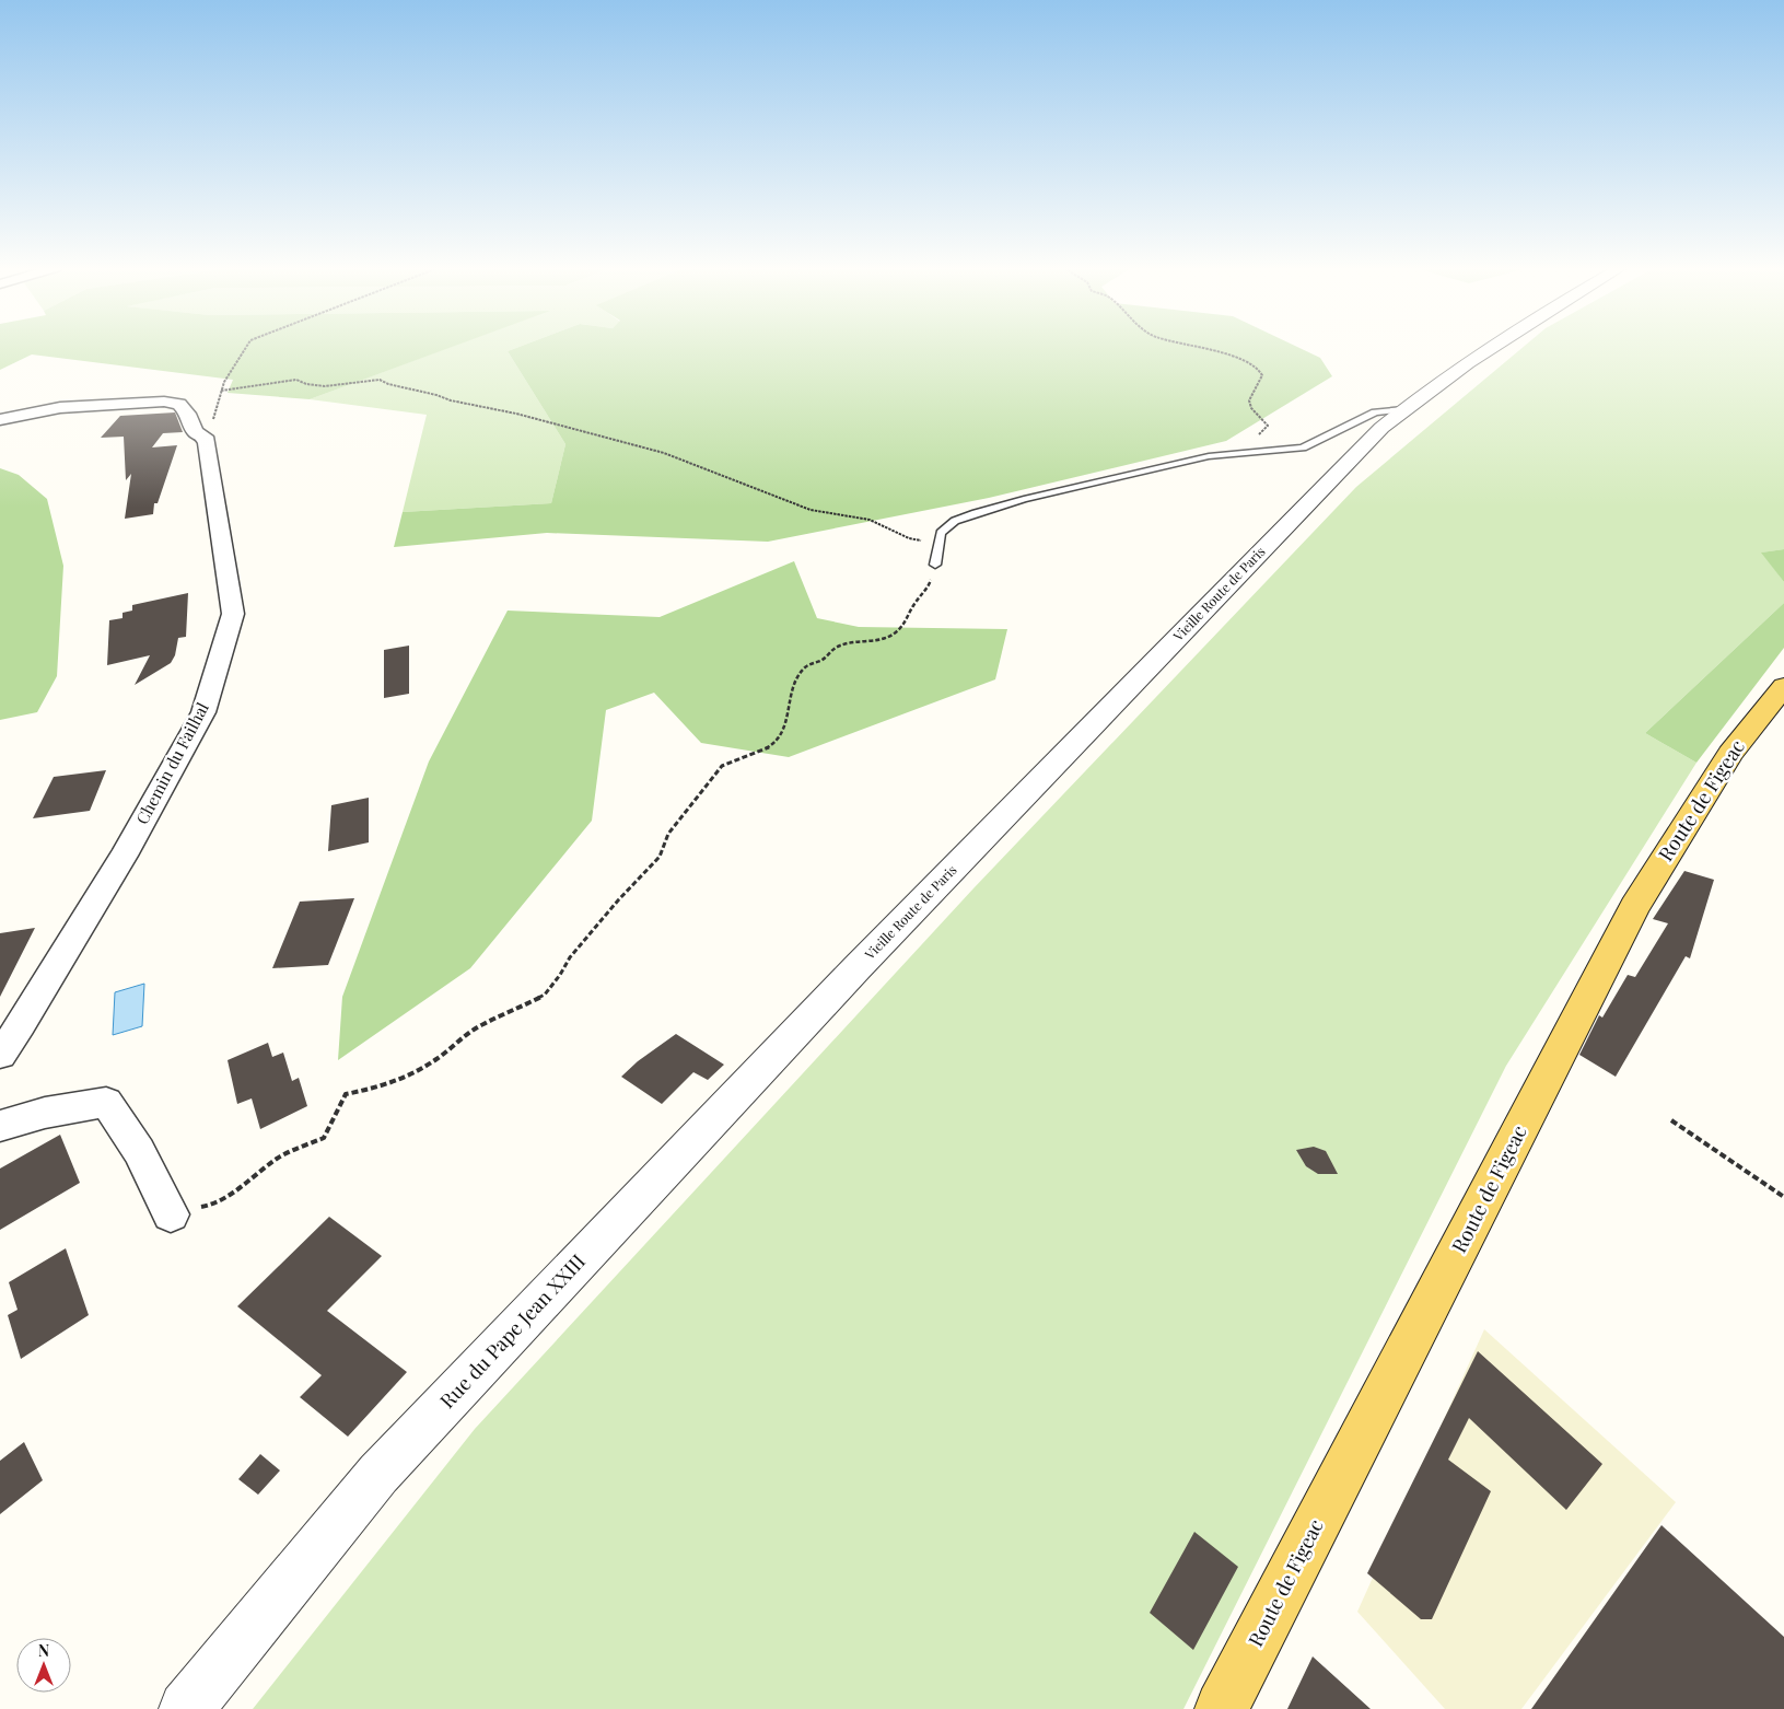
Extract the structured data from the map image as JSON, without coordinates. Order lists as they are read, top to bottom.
{
  "streets": {
    "main road": ["Route de Figeac"],
    "street": ["Vieille Route de Paris", "Chemin du Failhal", "Rue du Pape Jean XXIII"]
  },
  "crossings": [
    ["Vieille Route de Paris", "Rue du Pape Jean XXIII"]
  ],
  "north": "top"
}
